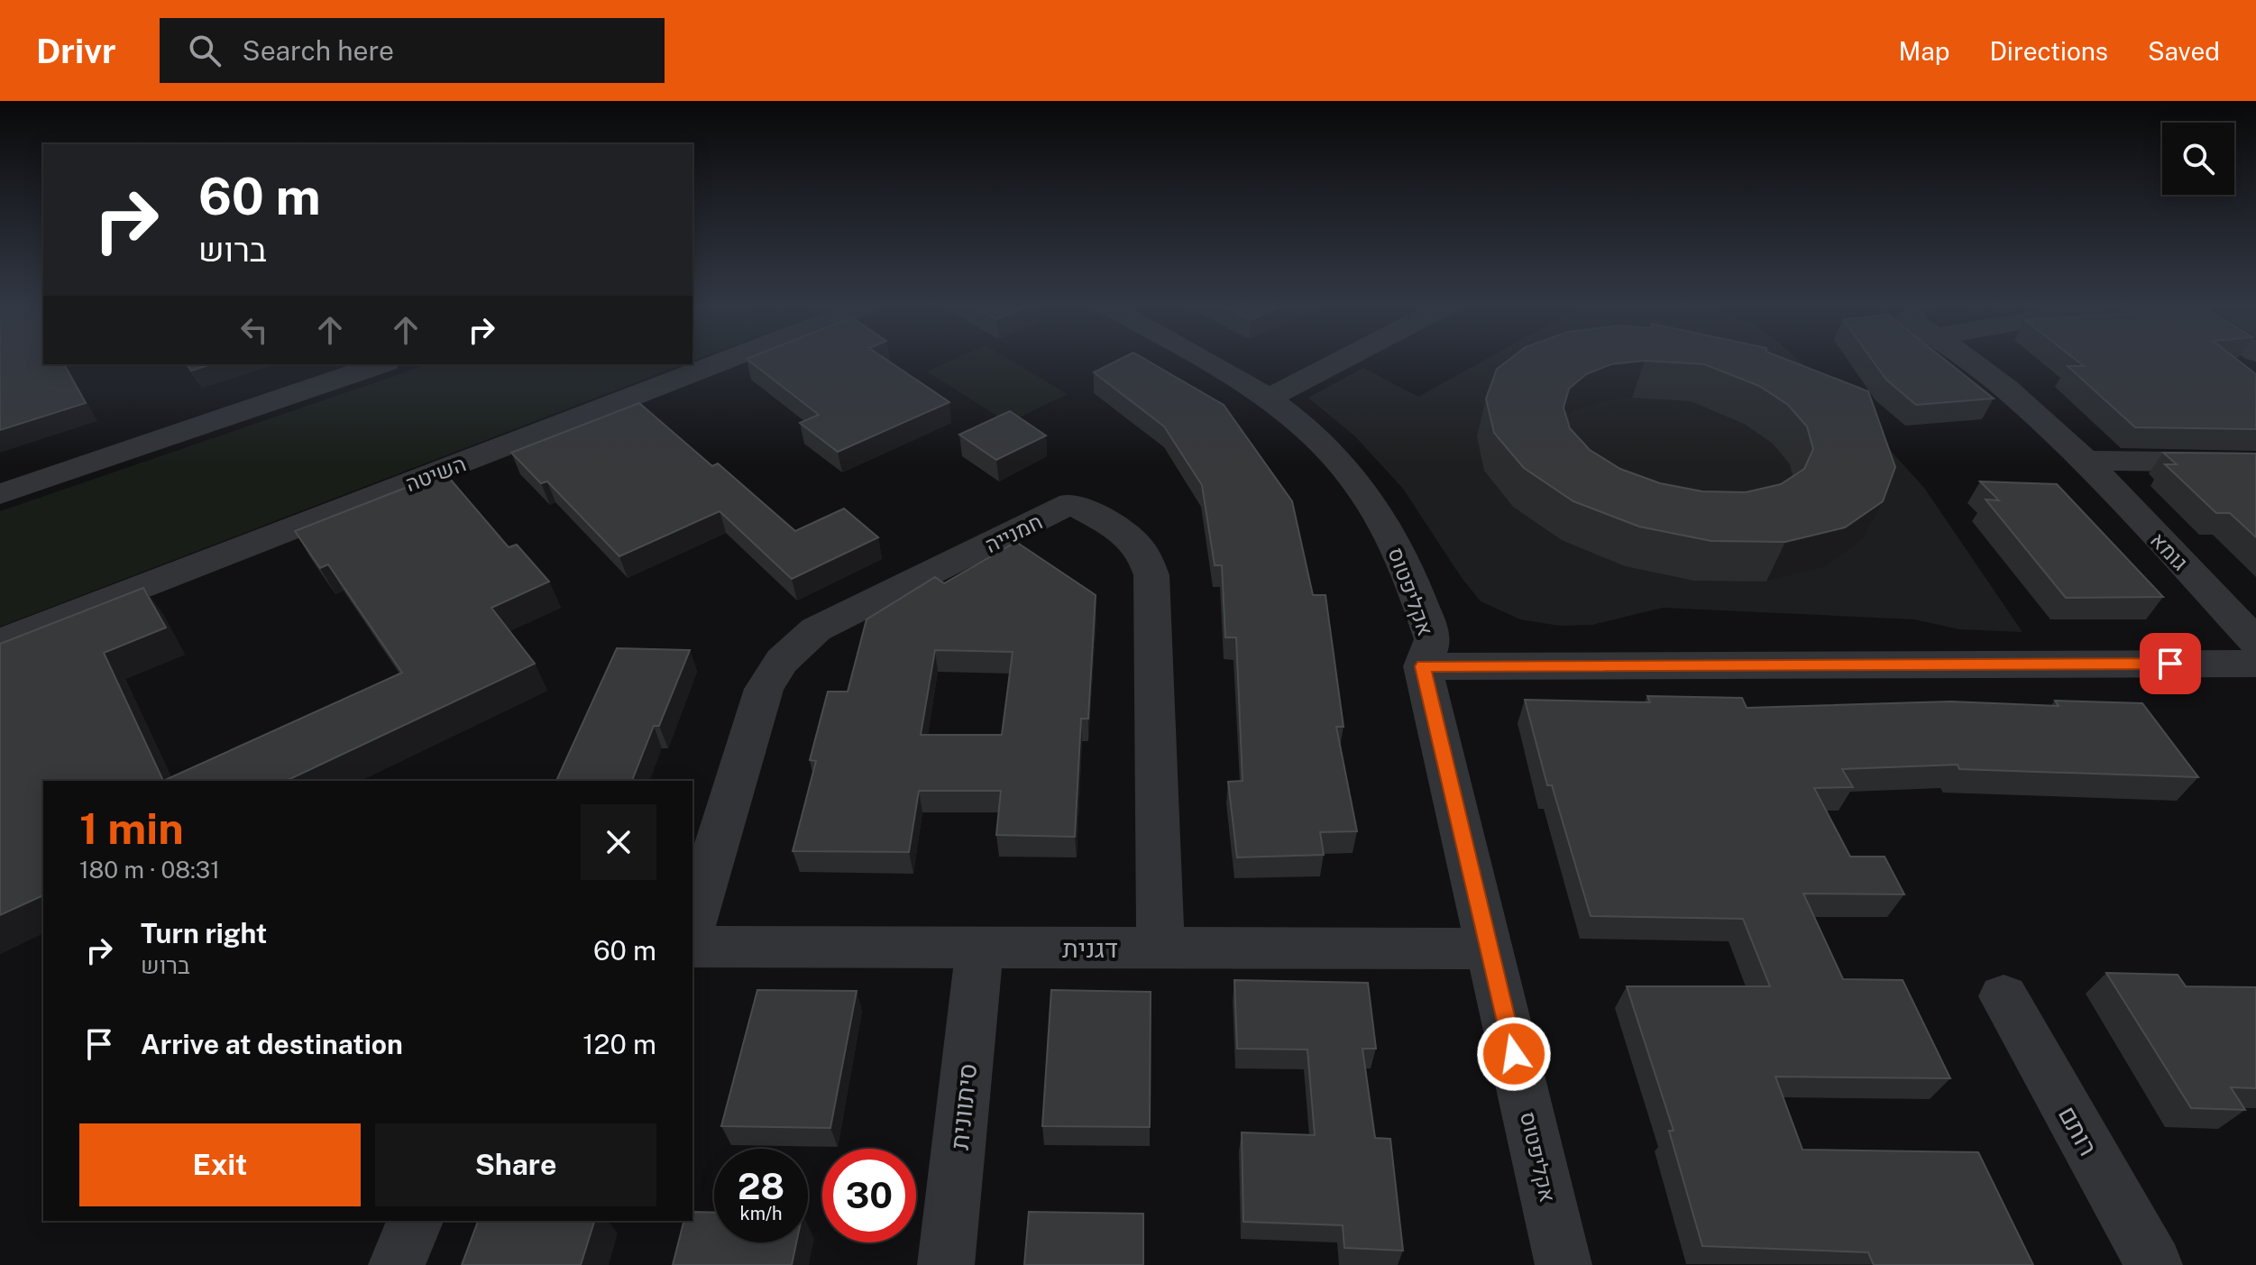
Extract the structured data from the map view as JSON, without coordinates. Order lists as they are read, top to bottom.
{
  "streets": {
    "street": [
      "השיטה",
      "חמנייה",
      "גומא",
      "אקליפטוס",
      "דגנית",
      "סיתוונית",
      "רותם"
    ]
  },
  "crossings": [
    ["חמנייה", "דגנית"],
    ["אקליפטוס", "דגנית"],
    ["דגנית", "סיתוונית"]
  ],
  "page": {
    "header": "Drivr",
    "search": "Search here",
    "nav": ["Map", "Directions", "Saved"],
    "turn": ["60 m", "ברוש"],
    "heading": ["1 min", "180 m · 08:31"],
    "list": [
      {
        "name": "Turn right",
        "note": "ברוש",
        "value": "60 m"
      },
      {
        "name": "Arrive at destination",
        "value": "120 m"
      }
    ],
    "buttons": ["Exit", "Share"],
    "speed": "28 km/h",
    "limit": "30"
  }
}
